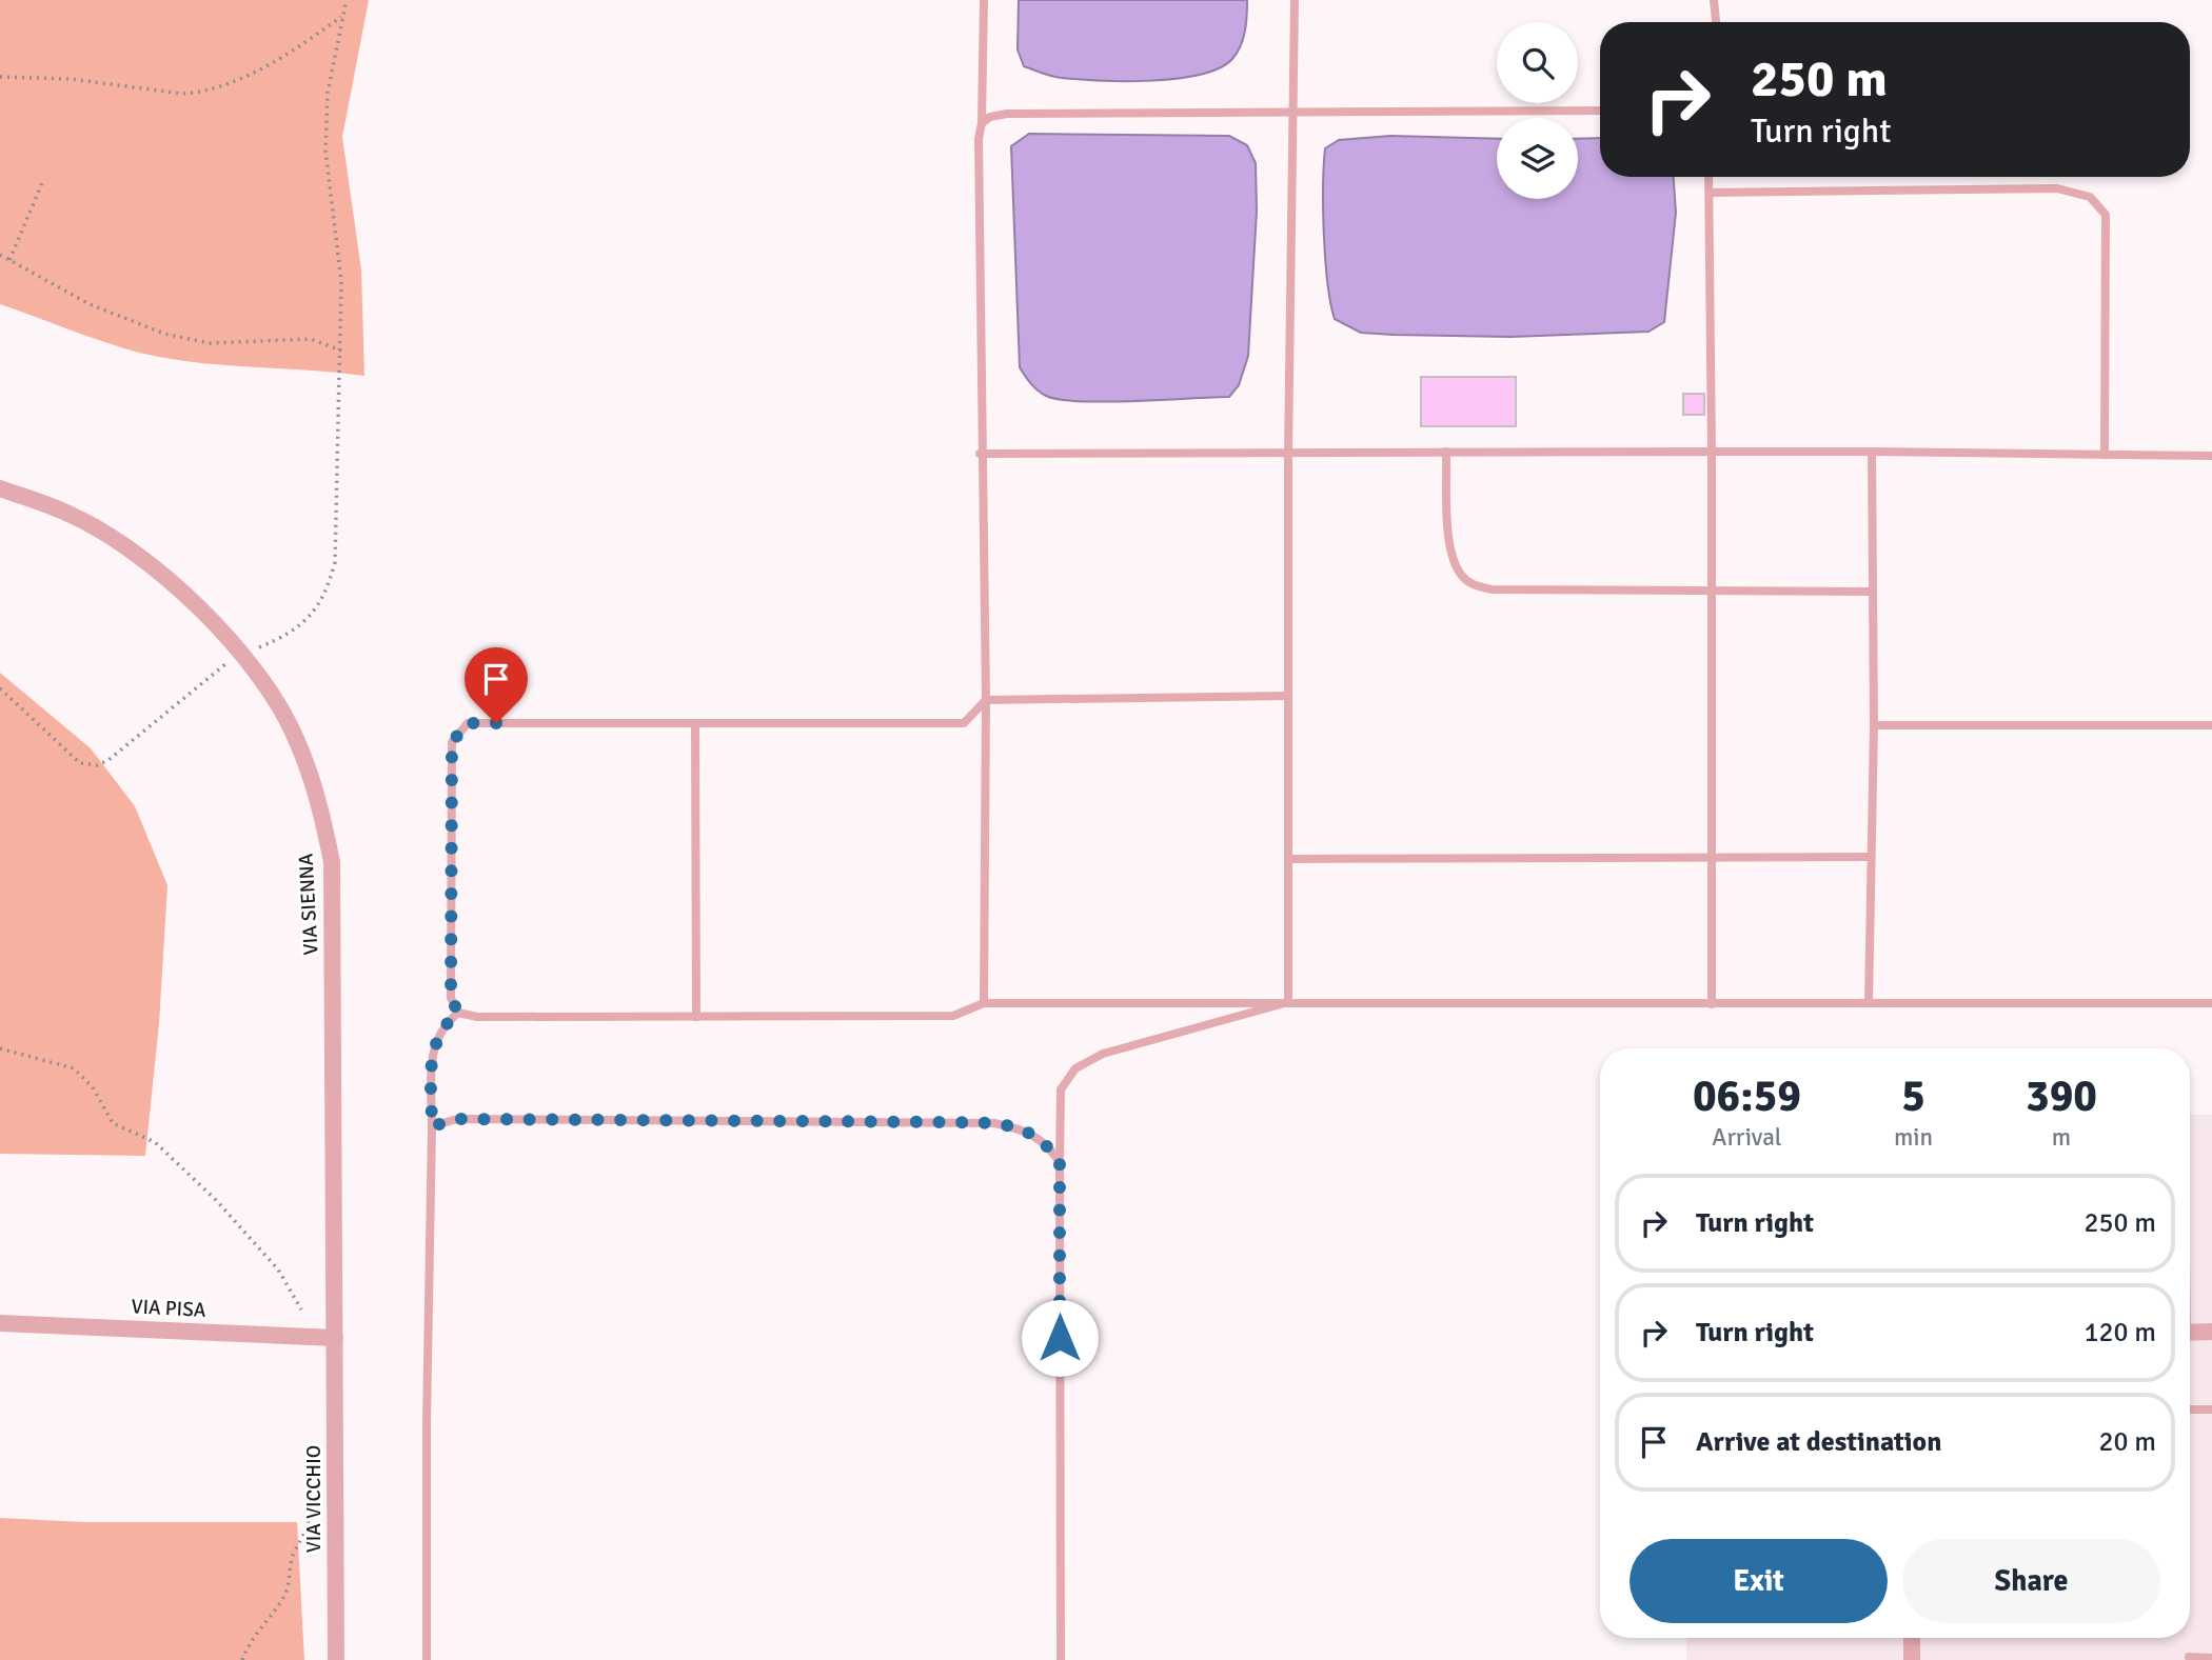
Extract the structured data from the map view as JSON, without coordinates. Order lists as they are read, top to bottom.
{
  "streets": {
    "street": ["VIA SIENNA", "VIA PISA", "VIA VICCHIO"]
  },
  "crossings": [
    ["VIA SIENNA", "VIA PISA"],
    ["VIA SIENNA", "VIA VICCHIO"],
    ["VIA PISA", "VIA VICCHIO"]
  ],
  "page": {
    "turn": ["250 m", "Turn right"],
    "eta": [
      "06:59",
      "Arrival",
      "5",
      "min",
      "390",
      "m"
    ],
    "list": [
      {
        "name": "Turn right",
        "value": "250 m"
      },
      {
        "name": "Turn right",
        "value": "120 m"
      },
      {
        "name": "Arrive at destination",
        "value": "20 m"
      }
    ],
    "buttons": ["Exit", "Share"]
  }
}
